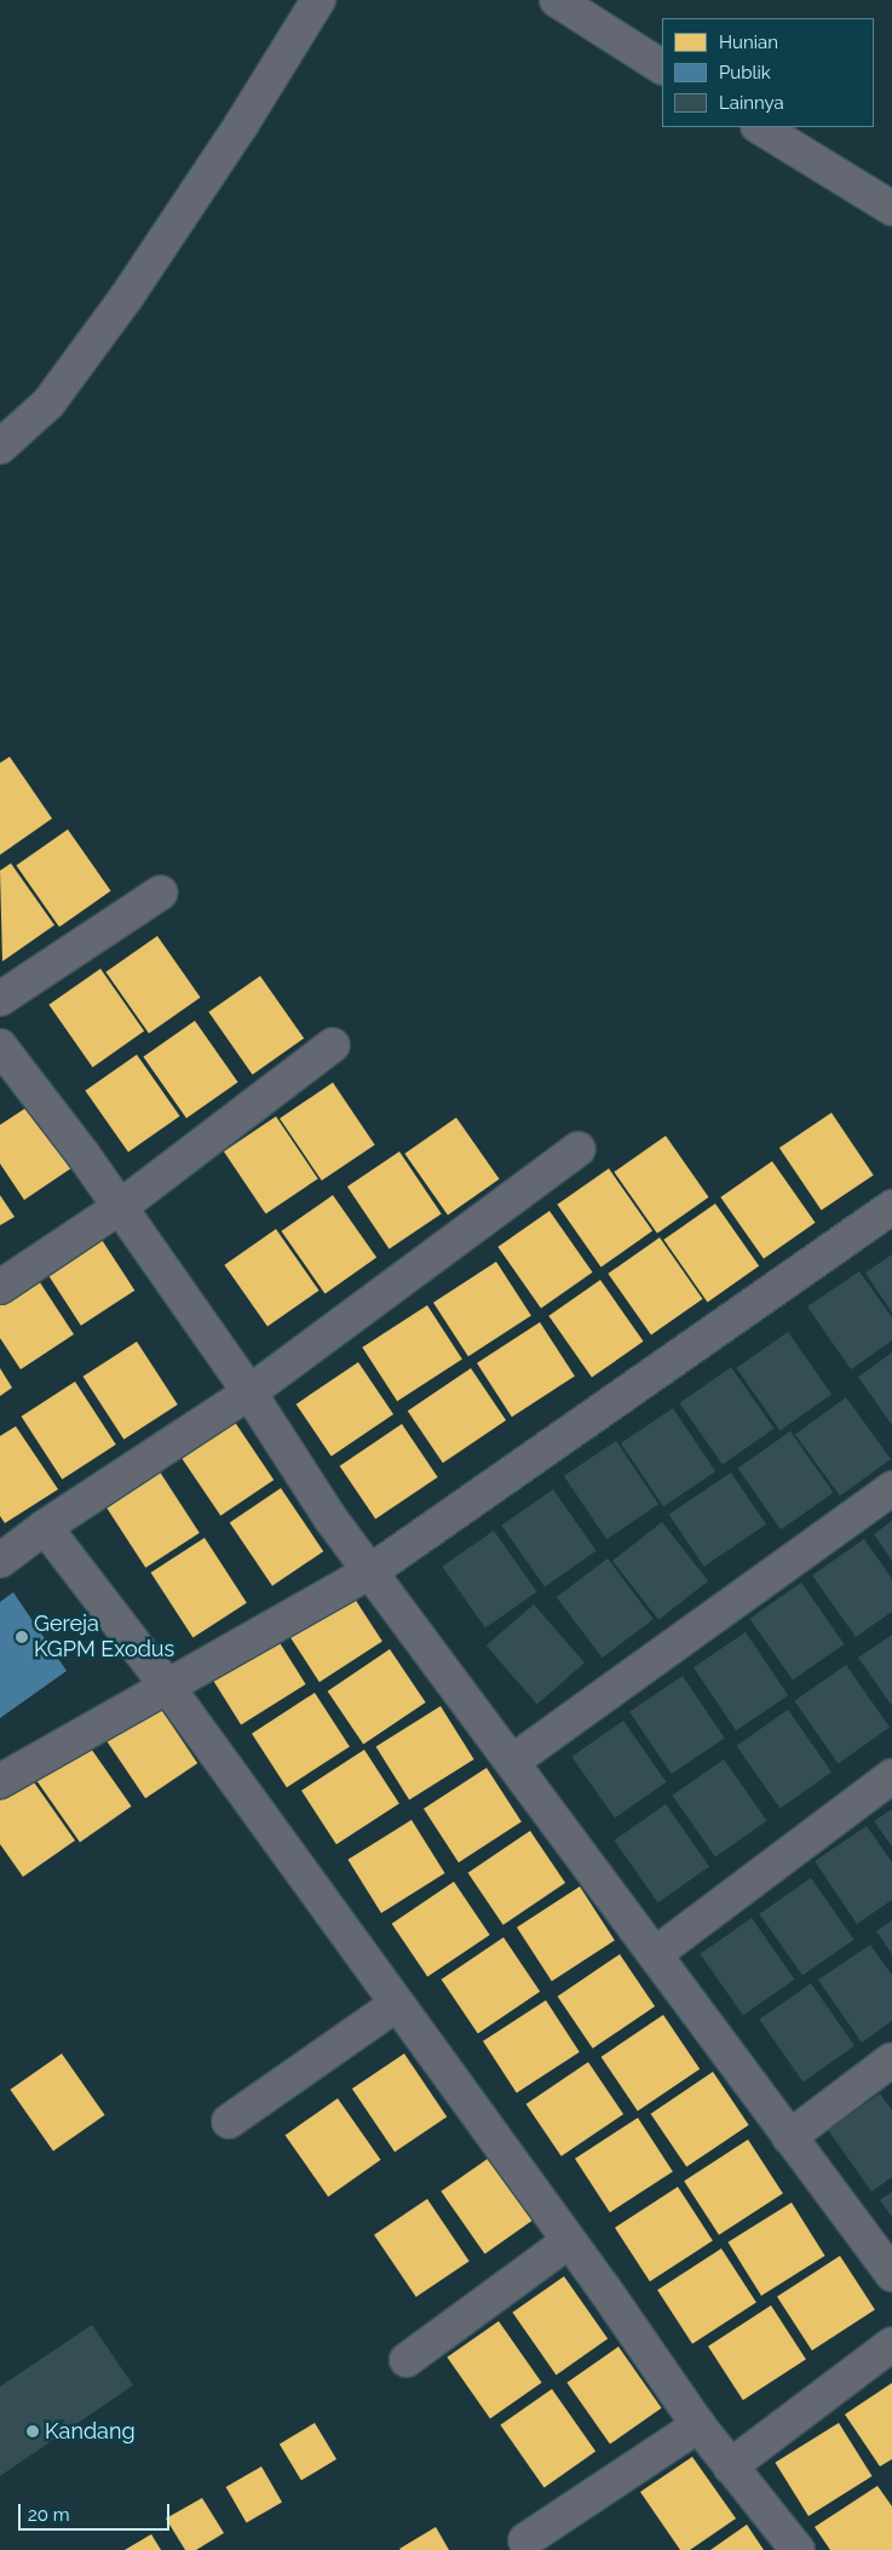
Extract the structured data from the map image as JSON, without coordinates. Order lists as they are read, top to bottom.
{
  "places": ["Gereja KGPM Exodus", "Kandang"],
  "legend": ["Hunian", "Publik", "Lainnya"],
  "scale_bar": "20 m"
}
